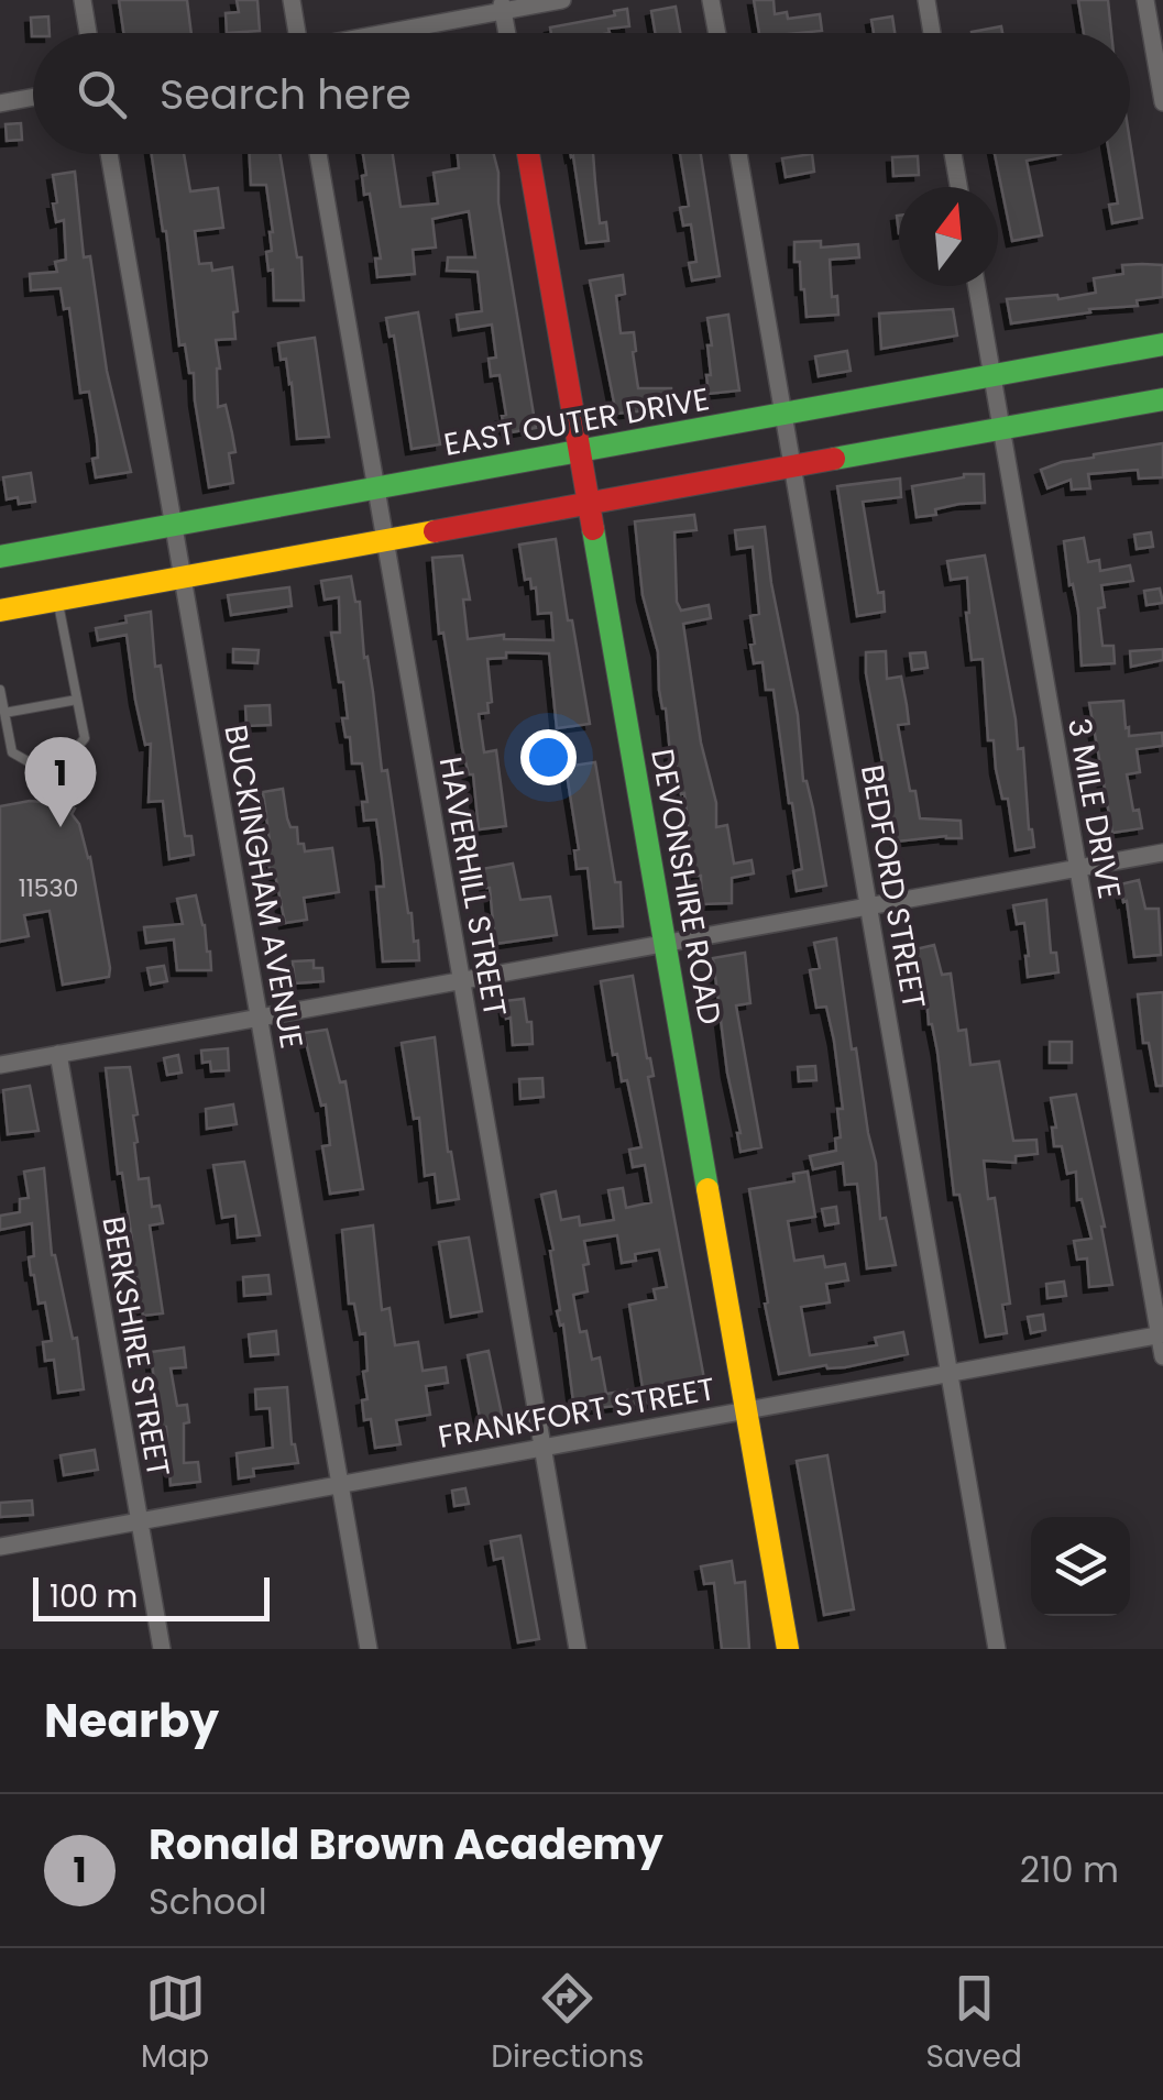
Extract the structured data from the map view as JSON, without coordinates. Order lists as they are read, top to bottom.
{
  "streets": {
    "street": [
      "EAST OUTER DRIVE",
      "3 MILE DRIVE",
      "BUCKINGHAM AVENUE",
      "HAVERHILL STREET",
      "DEVONSHIRE ROAD",
      "BEDFORD STREET",
      "BERKSHIRE STREET",
      "FRANKFORT STREET"
    ]
  },
  "crossings": [
    ["EAST OUTER DRIVE", "3 MILE DRIVE"],
    ["EAST OUTER DRIVE", "BUCKINGHAM AVENUE"],
    ["EAST OUTER DRIVE", "HAVERHILL STREET"],
    ["EAST OUTER DRIVE", "DEVONSHIRE ROAD"],
    ["EAST OUTER DRIVE", "BEDFORD STREET"],
    ["3 MILE DRIVE", "FRANKFORT STREET"],
    ["BUCKINGHAM AVENUE", "FRANKFORT STREET"],
    ["HAVERHILL STREET", "FRANKFORT STREET"],
    ["DEVONSHIRE ROAD", "FRANKFORT STREET"],
    ["BEDFORD STREET", "FRANKFORT STREET"],
    ["BERKSHIRE STREET", "FRANKFORT STREET"]
  ],
  "house_numbers": ["11530"],
  "scale_bar": "100 m",
  "north": "top",
  "page": {
    "search": "Search here",
    "pins": "1",
    "scale": "100 m",
    "heading": "Nearby",
    "list": [
      {
        "mark": "1",
        "name": "Ronald Brown Academy",
        "note": "School",
        "value": "210 m"
      }
    ],
    "nav": ["Map", "Directions", "Saved"]
  }
}
